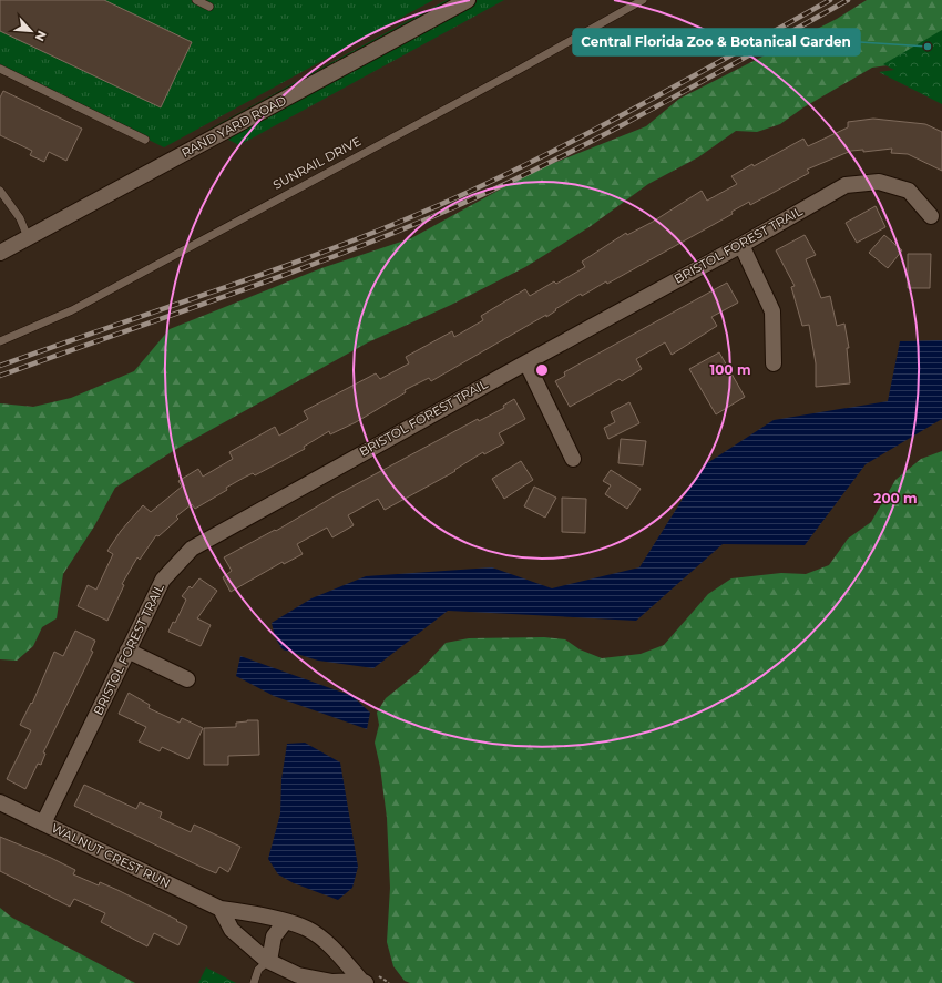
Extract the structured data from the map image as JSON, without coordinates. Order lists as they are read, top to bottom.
{
  "streets": {
    "street": ["RAND YARD ROAD", "BRISTOL FOREST TRAIL", "WALNUT CREST RUN"],
    "lane": ["SUNRAIL DRIVE"]
  },
  "crossings": [
    ["BRISTOL FOREST TRAIL", "WALNUT CREST RUN"]
  ],
  "places": ["Central Florida Zoo & Botanical Garden"],
  "north": "bottom right",
  "rings": ["100 m", "200 m"]
}
